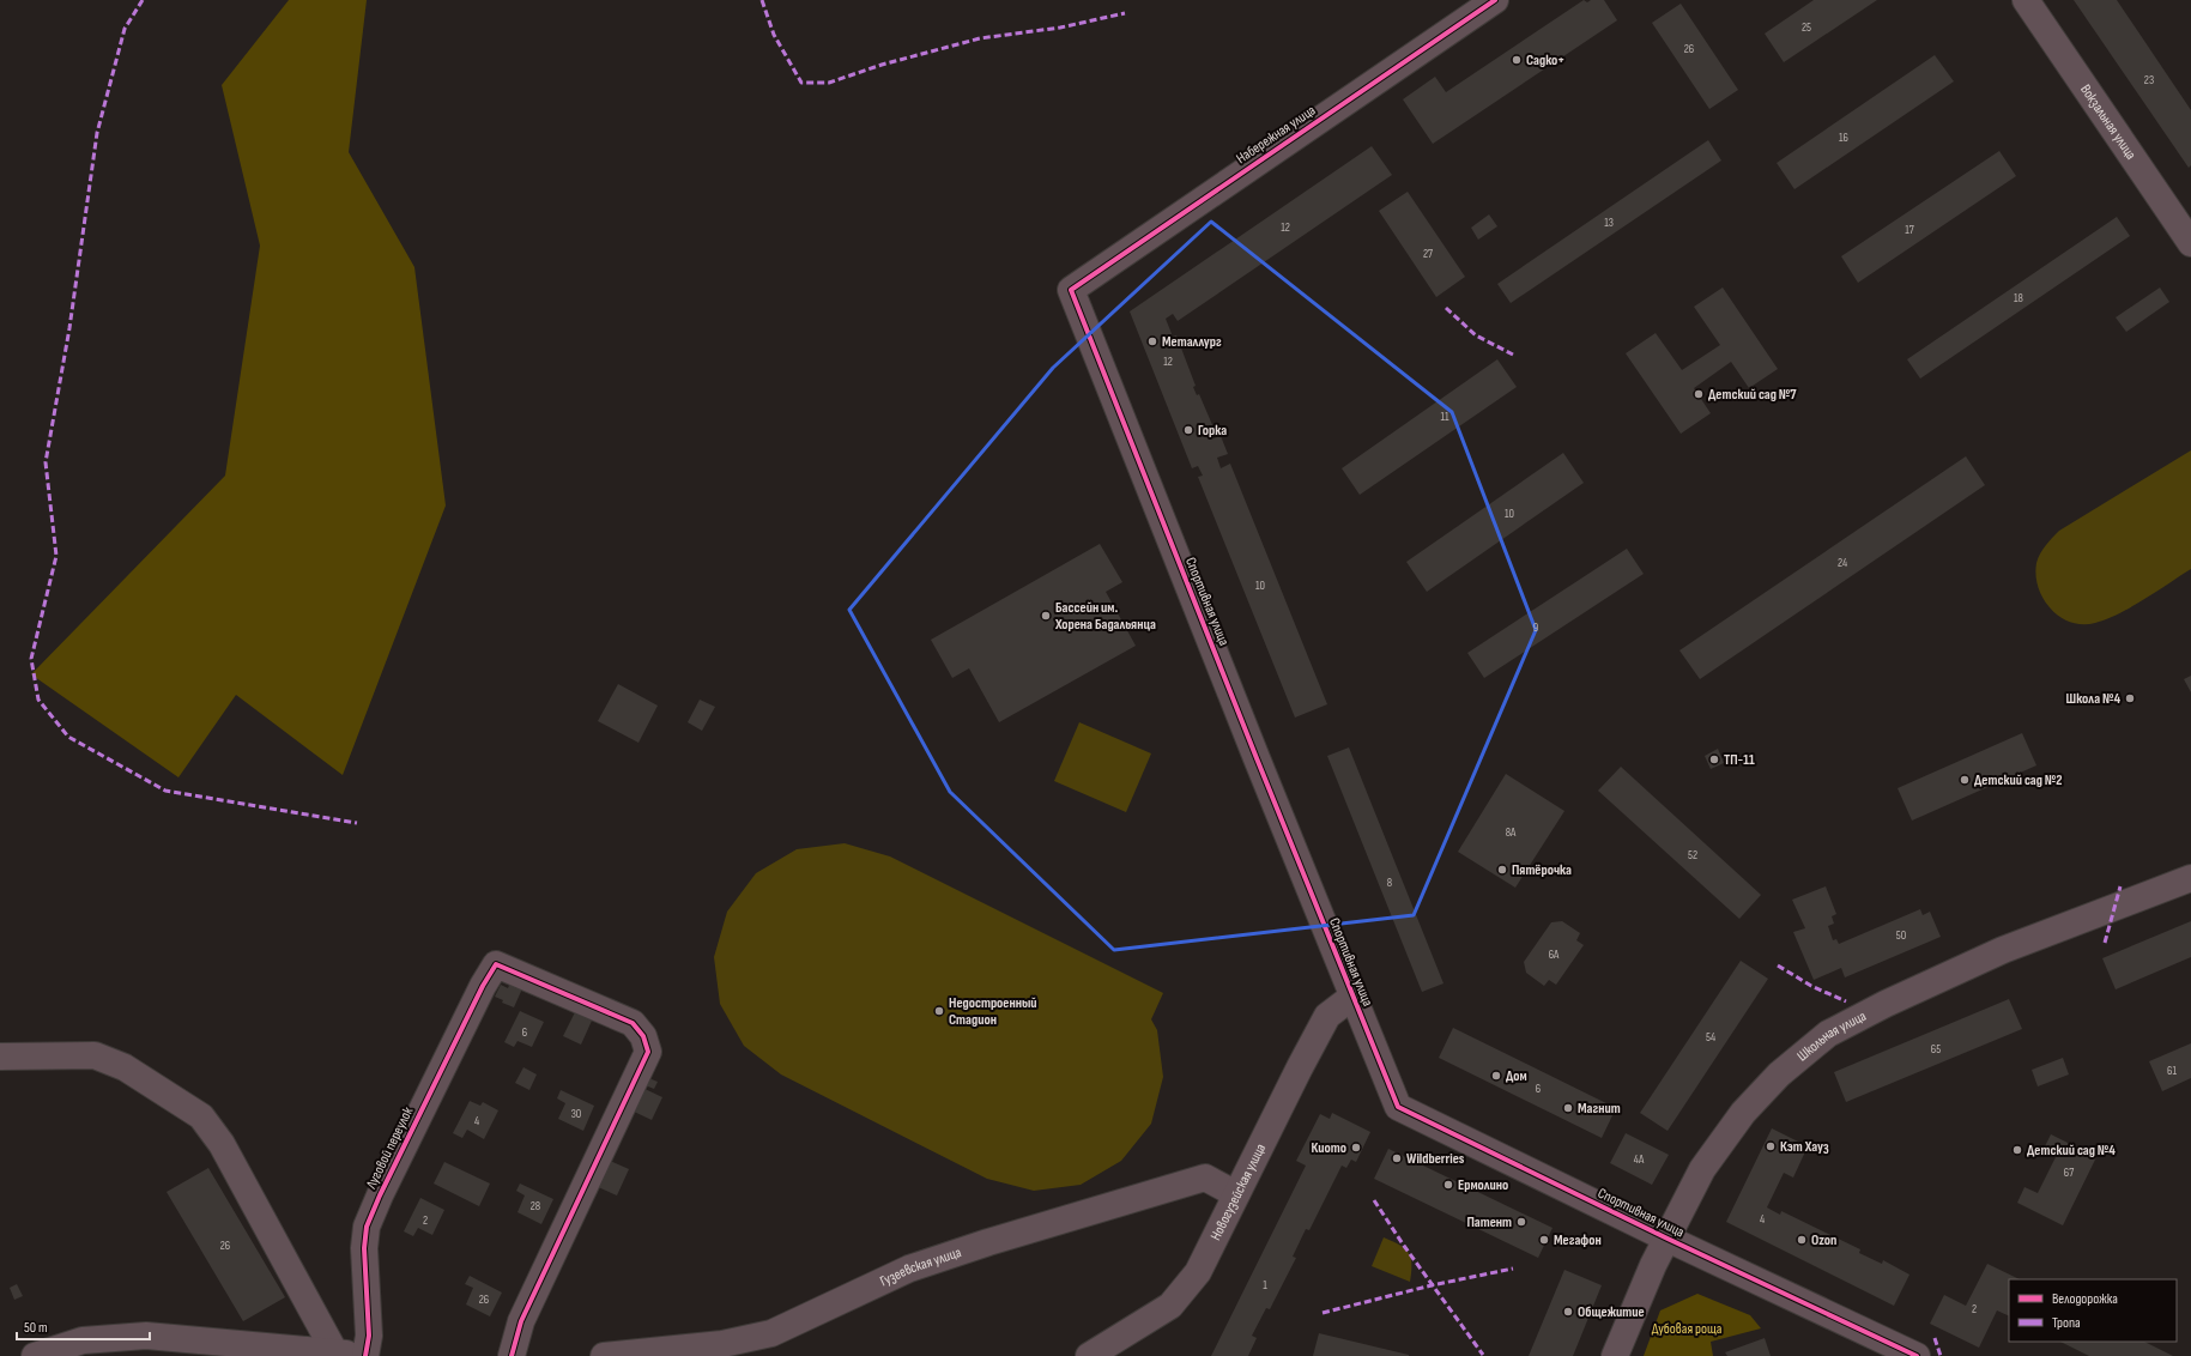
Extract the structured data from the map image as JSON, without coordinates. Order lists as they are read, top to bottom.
{
  "streets": {
    "street": [
      "Вокзальная улица",
      "Набережная улица",
      "Спортивная улица",
      "Школьная улица",
      "Луговой переулок",
      "Новогузейская улица",
      "Гузеевская улица"
    ]
  },
  "crossings": [
    ["Набережная улица", "Спортивная улица"],
    ["Спортивная улица", "Школьная улица"],
    ["Спортивная улица", "Новогузейская улица"],
    ["Новогузейская улица", "Гузеевская улица"]
  ],
  "parks": ["Дубовая роща"],
  "places": [
    "Садко+",
    "Металлург",
    "Детский сад №7",
    "Горка",
    "Бассейн им. Хорена Бадальянца",
    "Школа №4",
    "ТП-11",
    "Детский сад №2",
    "Пятёрочка",
    "Недостроенный Стадион",
    "Дом",
    "Магнит",
    "Кэт Хауз",
    "Киото",
    "Детский сад №4",
    "Wildberries",
    "Ермолино",
    "Патент",
    "Мегафон",
    "Ozon",
    "Общежитие"
  ],
  "house_numbers": [
    "25",
    "26",
    "23",
    "16",
    "13",
    "12",
    "17",
    "27",
    "18",
    "12",
    "11",
    "10",
    "24",
    "10",
    "9",
    "8А",
    "52",
    "8",
    "50",
    "6А",
    "6",
    "54",
    "65",
    "61",
    "6",
    "30",
    "4",
    "4А",
    "67",
    "28",
    "4",
    "2",
    "26",
    "1",
    "26",
    "2"
  ],
  "legend": ["Велодорожка", "Тропа"],
  "scale_bar": "50 m"
}
